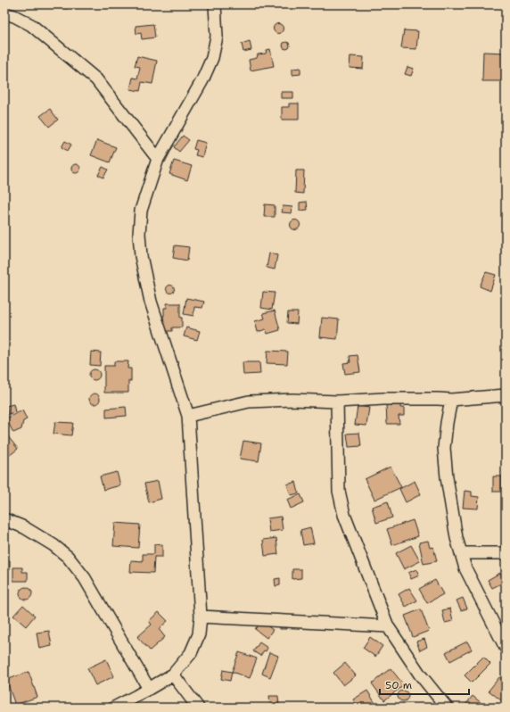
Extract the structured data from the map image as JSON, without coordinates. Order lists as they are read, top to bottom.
{
  "scale_bar": "50 m"
}
